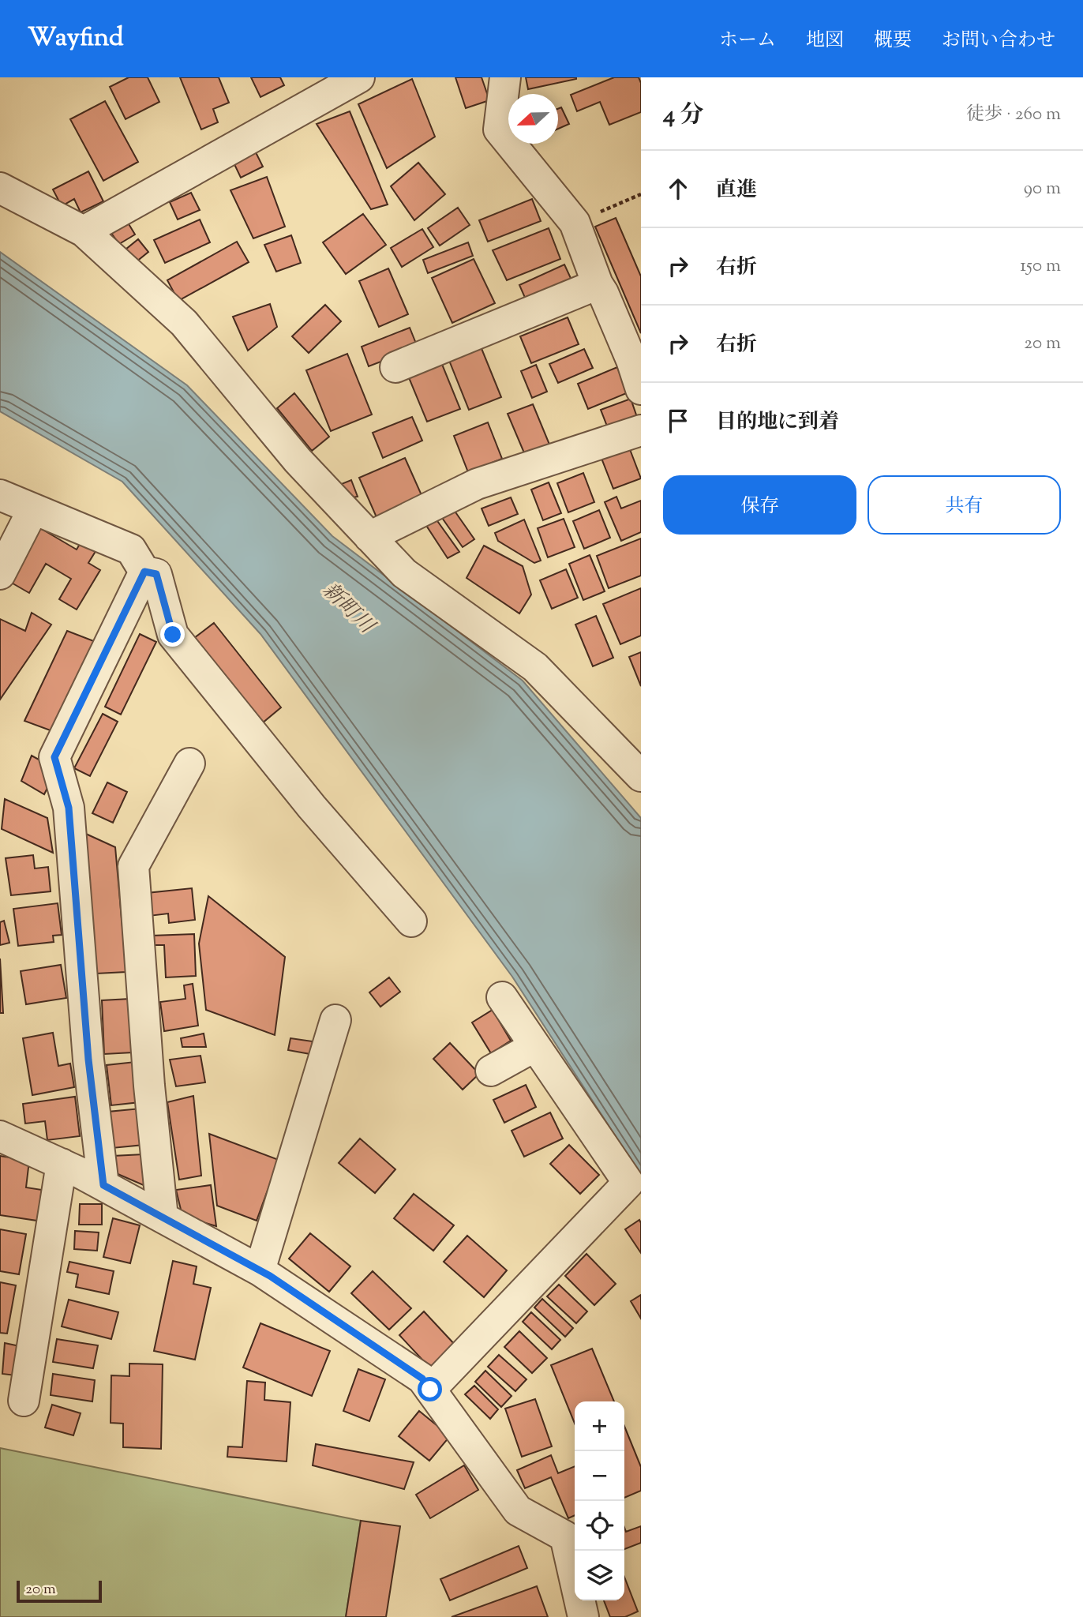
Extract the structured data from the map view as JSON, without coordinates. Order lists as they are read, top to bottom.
{
  "water": ["新町川"],
  "scale_bar": "20 m",
  "north": "left",
  "page": {
    "header": "Wayfind",
    "nav": [
      "ホーム",
      "地図",
      "概要",
      "お問い合わせ"
    ],
    "heading": ["4 分", "徒歩 · 260 m"],
    "list": [
      ["直進", "90 m"],
      ["右折", "150 m"],
      ["右折", "20 m"],
      "目的地に到着"
    ],
    "buttons": ["保存", "共有"],
    "map_buttons": ["+", "−"],
    "scale": "20 m"
  }
}
